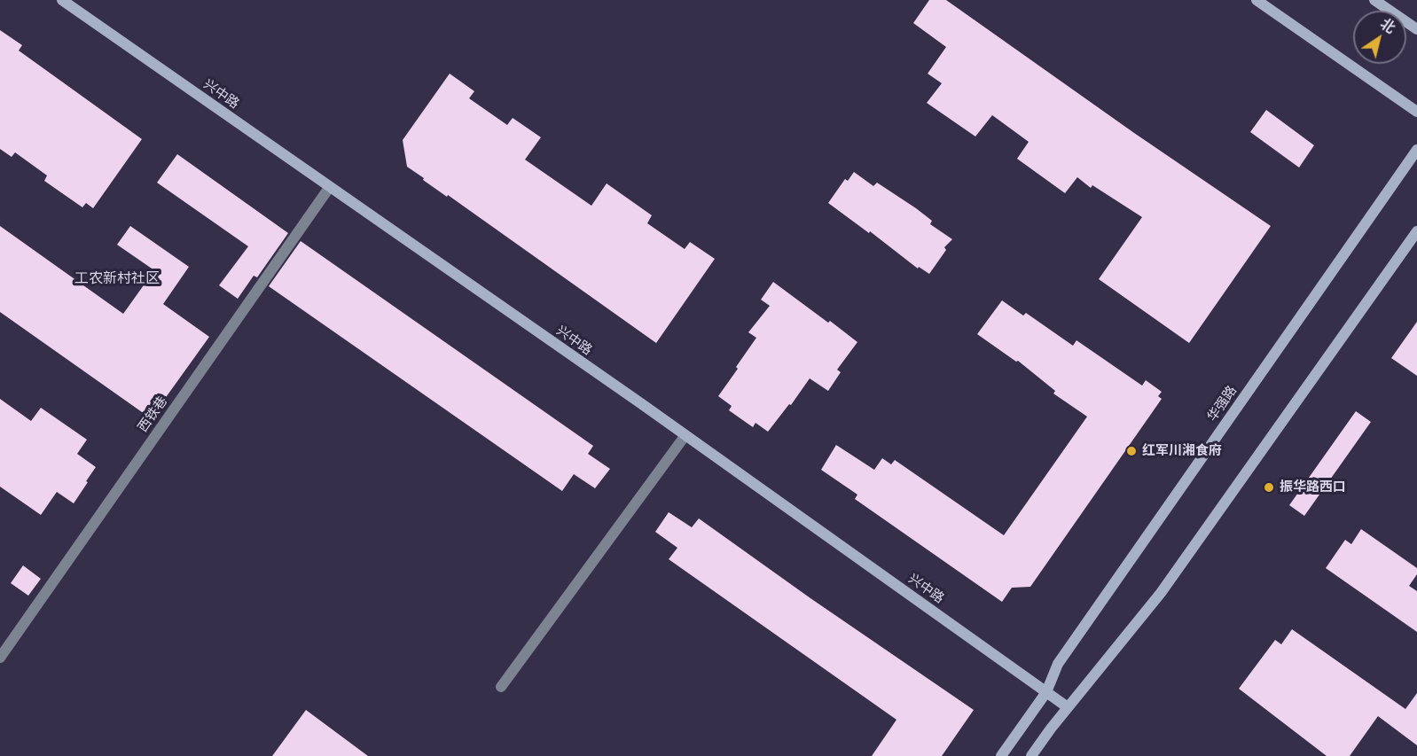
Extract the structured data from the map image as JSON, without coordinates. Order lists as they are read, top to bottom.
{
  "streets": {
    "main road": ["兴中路", "华强路"],
    "street": ["西铁巷"]
  },
  "crossings": [
    ["兴中路", "华强路"],
    ["兴中路", "西铁巷"]
  ],
  "districts": ["工农新村社区"],
  "places": ["红军川湘食府", "振华路西口"],
  "north": "top right"
}
